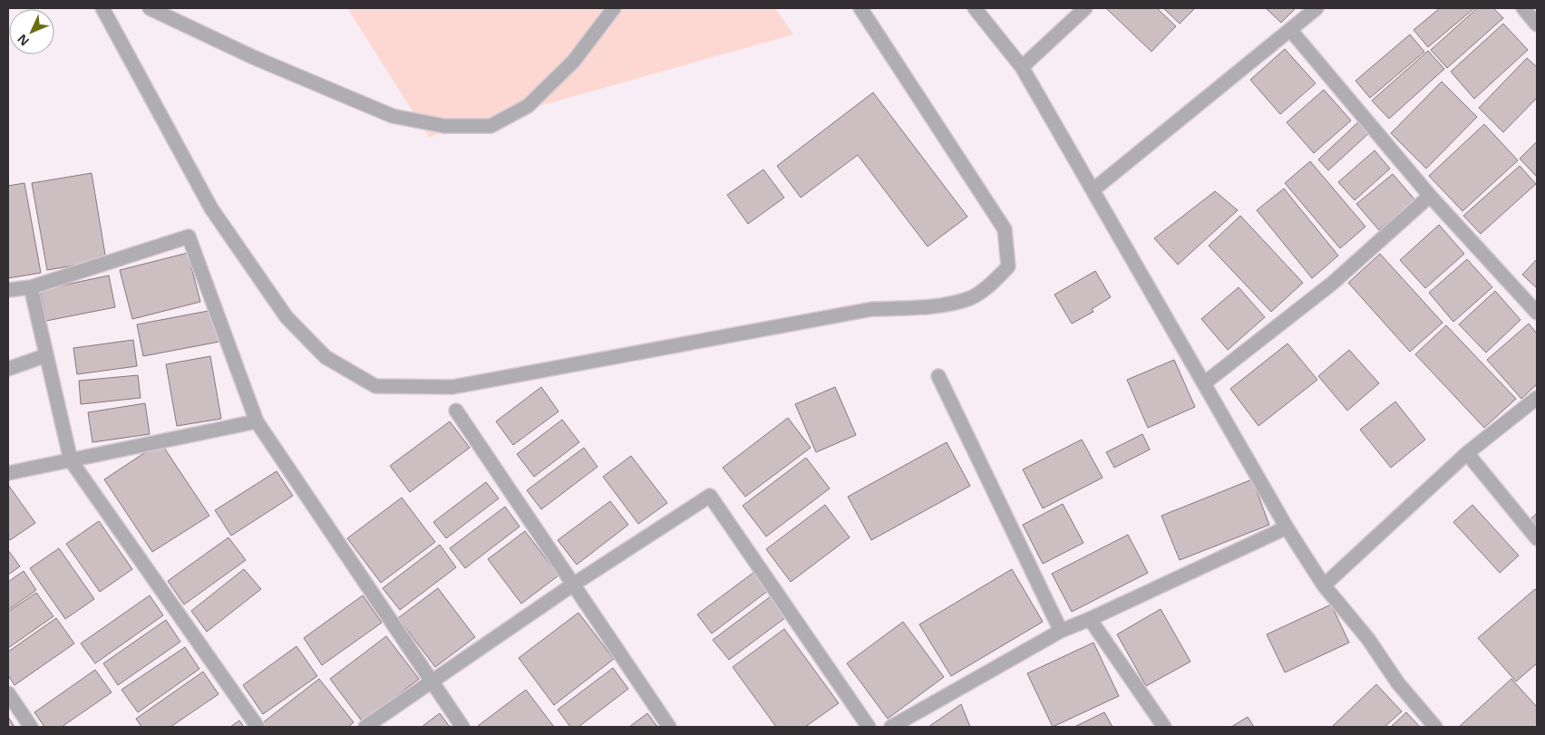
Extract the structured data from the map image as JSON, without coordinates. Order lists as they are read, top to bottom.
{
  "north": "bottom left"
}
